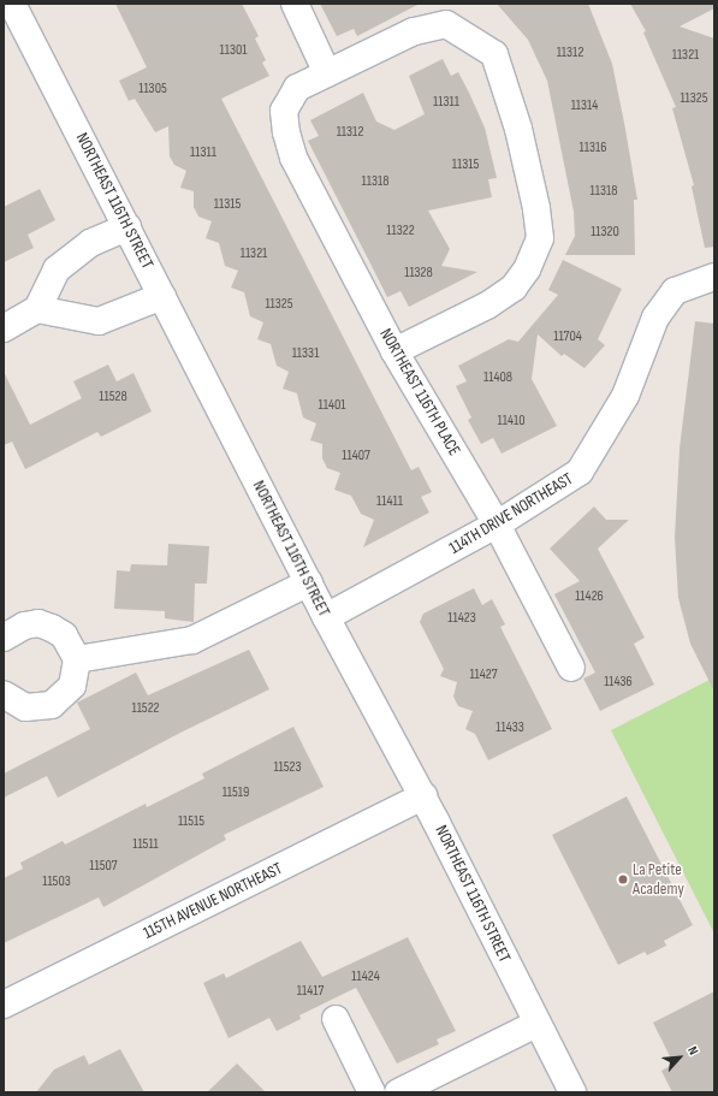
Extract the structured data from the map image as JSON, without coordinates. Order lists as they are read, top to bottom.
{
  "streets": {
    "street": [
      "NORTHEAST 116TH STREET",
      "NORTHEAST 116TH PLACE",
      "114TH DRIVE NORTHEAST",
      "115TH AVENUE NORTHEAST"
    ]
  },
  "crossings": [
    ["NORTHEAST 116TH STREET", "114TH DRIVE NORTHEAST"],
    ["NORTHEAST 116TH STREET", "115TH AVENUE NORTHEAST"],
    ["NORTHEAST 116TH PLACE", "114TH DRIVE NORTHEAST"]
  ],
  "places": ["La Petite Academy"],
  "house_numbers": [
    "11301",
    "11312",
    "11321",
    "11305",
    "11325",
    "11311",
    "11314",
    "11312",
    "11316",
    "11311",
    "11315",
    "11318",
    "11318",
    "11315",
    "11322",
    "11320",
    "11321",
    "11328",
    "11325",
    "11704",
    "11331",
    "11408",
    "11528",
    "11401",
    "11410",
    "11407",
    "11411",
    "11426",
    "11423",
    "11427",
    "11436",
    "11522",
    "11433",
    "11523",
    "11519",
    "11515",
    "11511",
    "11507",
    "11503",
    "11424",
    "11417"
  ],
  "north": "top right"
}
